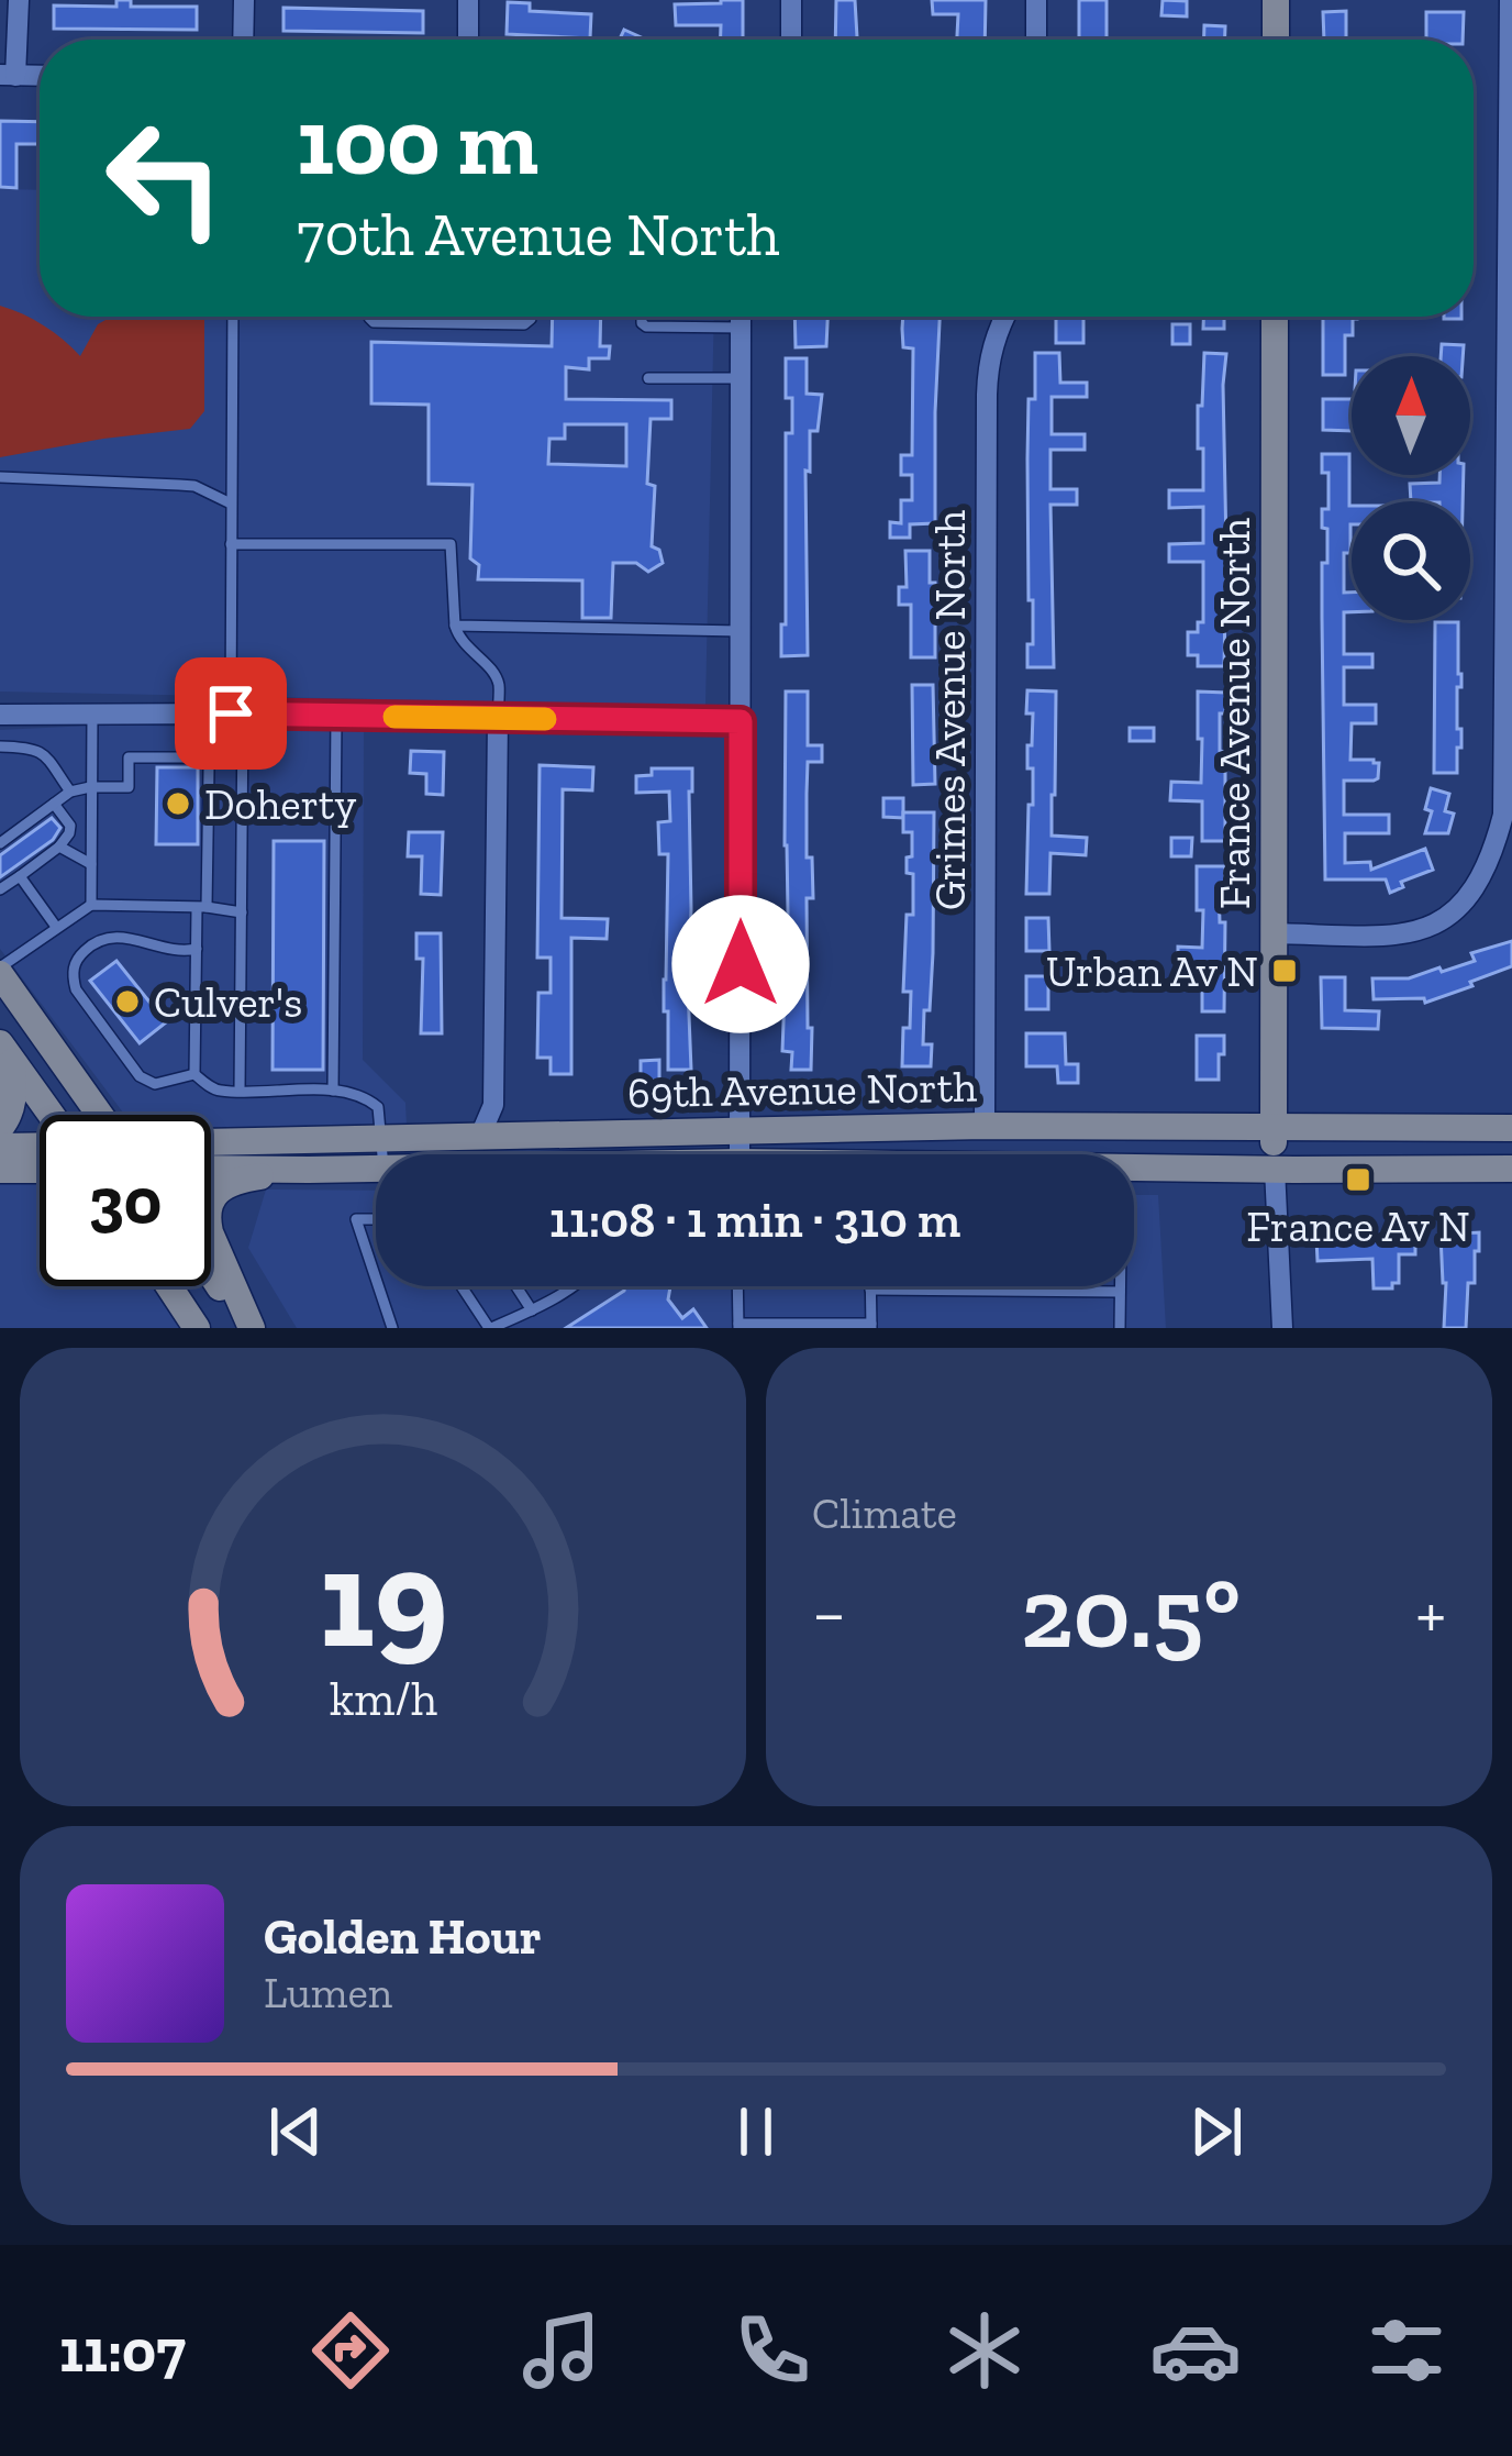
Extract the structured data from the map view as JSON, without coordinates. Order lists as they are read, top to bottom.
{
  "streets": {
    "street": ["Grimes Avenue North", "France Avenue North", "69th Avenue North"]
  },
  "crossings": [
    ["Grimes Avenue North", "69th Avenue North"],
    ["France Avenue North", "69th Avenue North"]
  ],
  "places": {
    "other": ["Doherty", "Culver's"],
    "transit": ["Urban Av N", "France Av N"]
  },
  "north": "top",
  "page": {
    "turn": ["100 m", "70th Avenue North"],
    "limit": "30",
    "trip": "11:08 · 1 min · 310 m",
    "tile": "Climate",
    "heat": ["−", "20.5°", "+"],
    "song": ["Golden Hour", "Lumen"],
    "tabs": "11:07",
    "gauge": ["19", "km/h"]
  }
}
